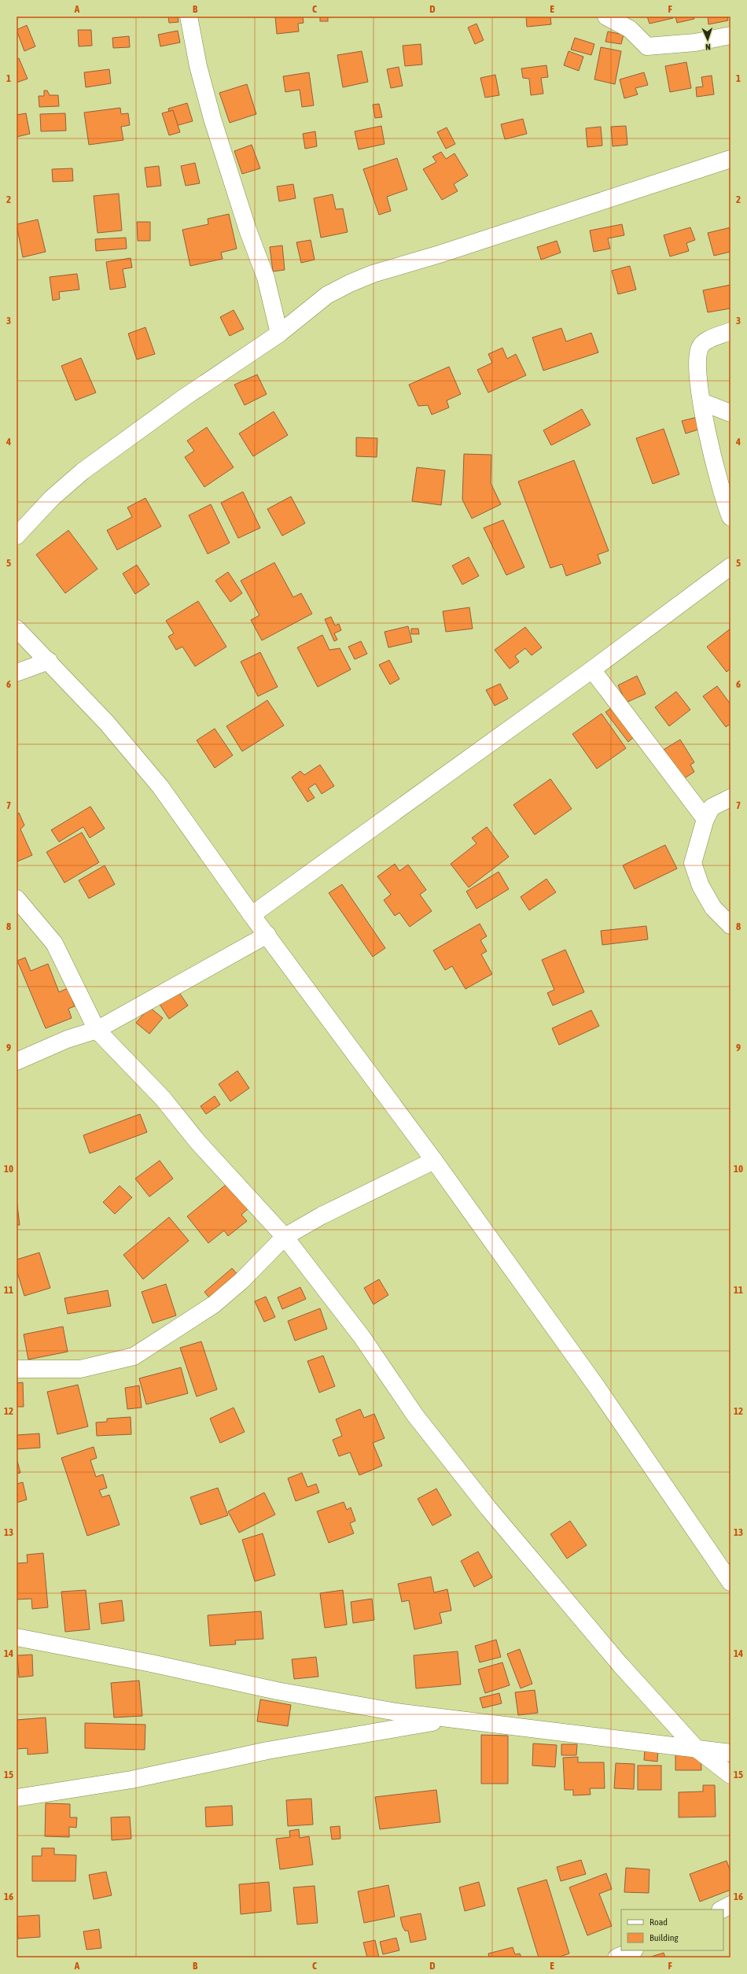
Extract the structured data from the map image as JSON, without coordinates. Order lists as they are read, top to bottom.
{
  "legend": ["Road", "Building"],
  "north": "bottom",
  "grid": {
    "columns": [
      "A",
      "B",
      "C",
      "D",
      "E",
      "F"
    ],
    "rows": [
      "1",
      "2",
      "3",
      "4",
      "5",
      "6",
      "7",
      "8",
      "9",
      "10",
      "11",
      "12",
      "13",
      "14",
      "15",
      "16"
    ]
  }
}
